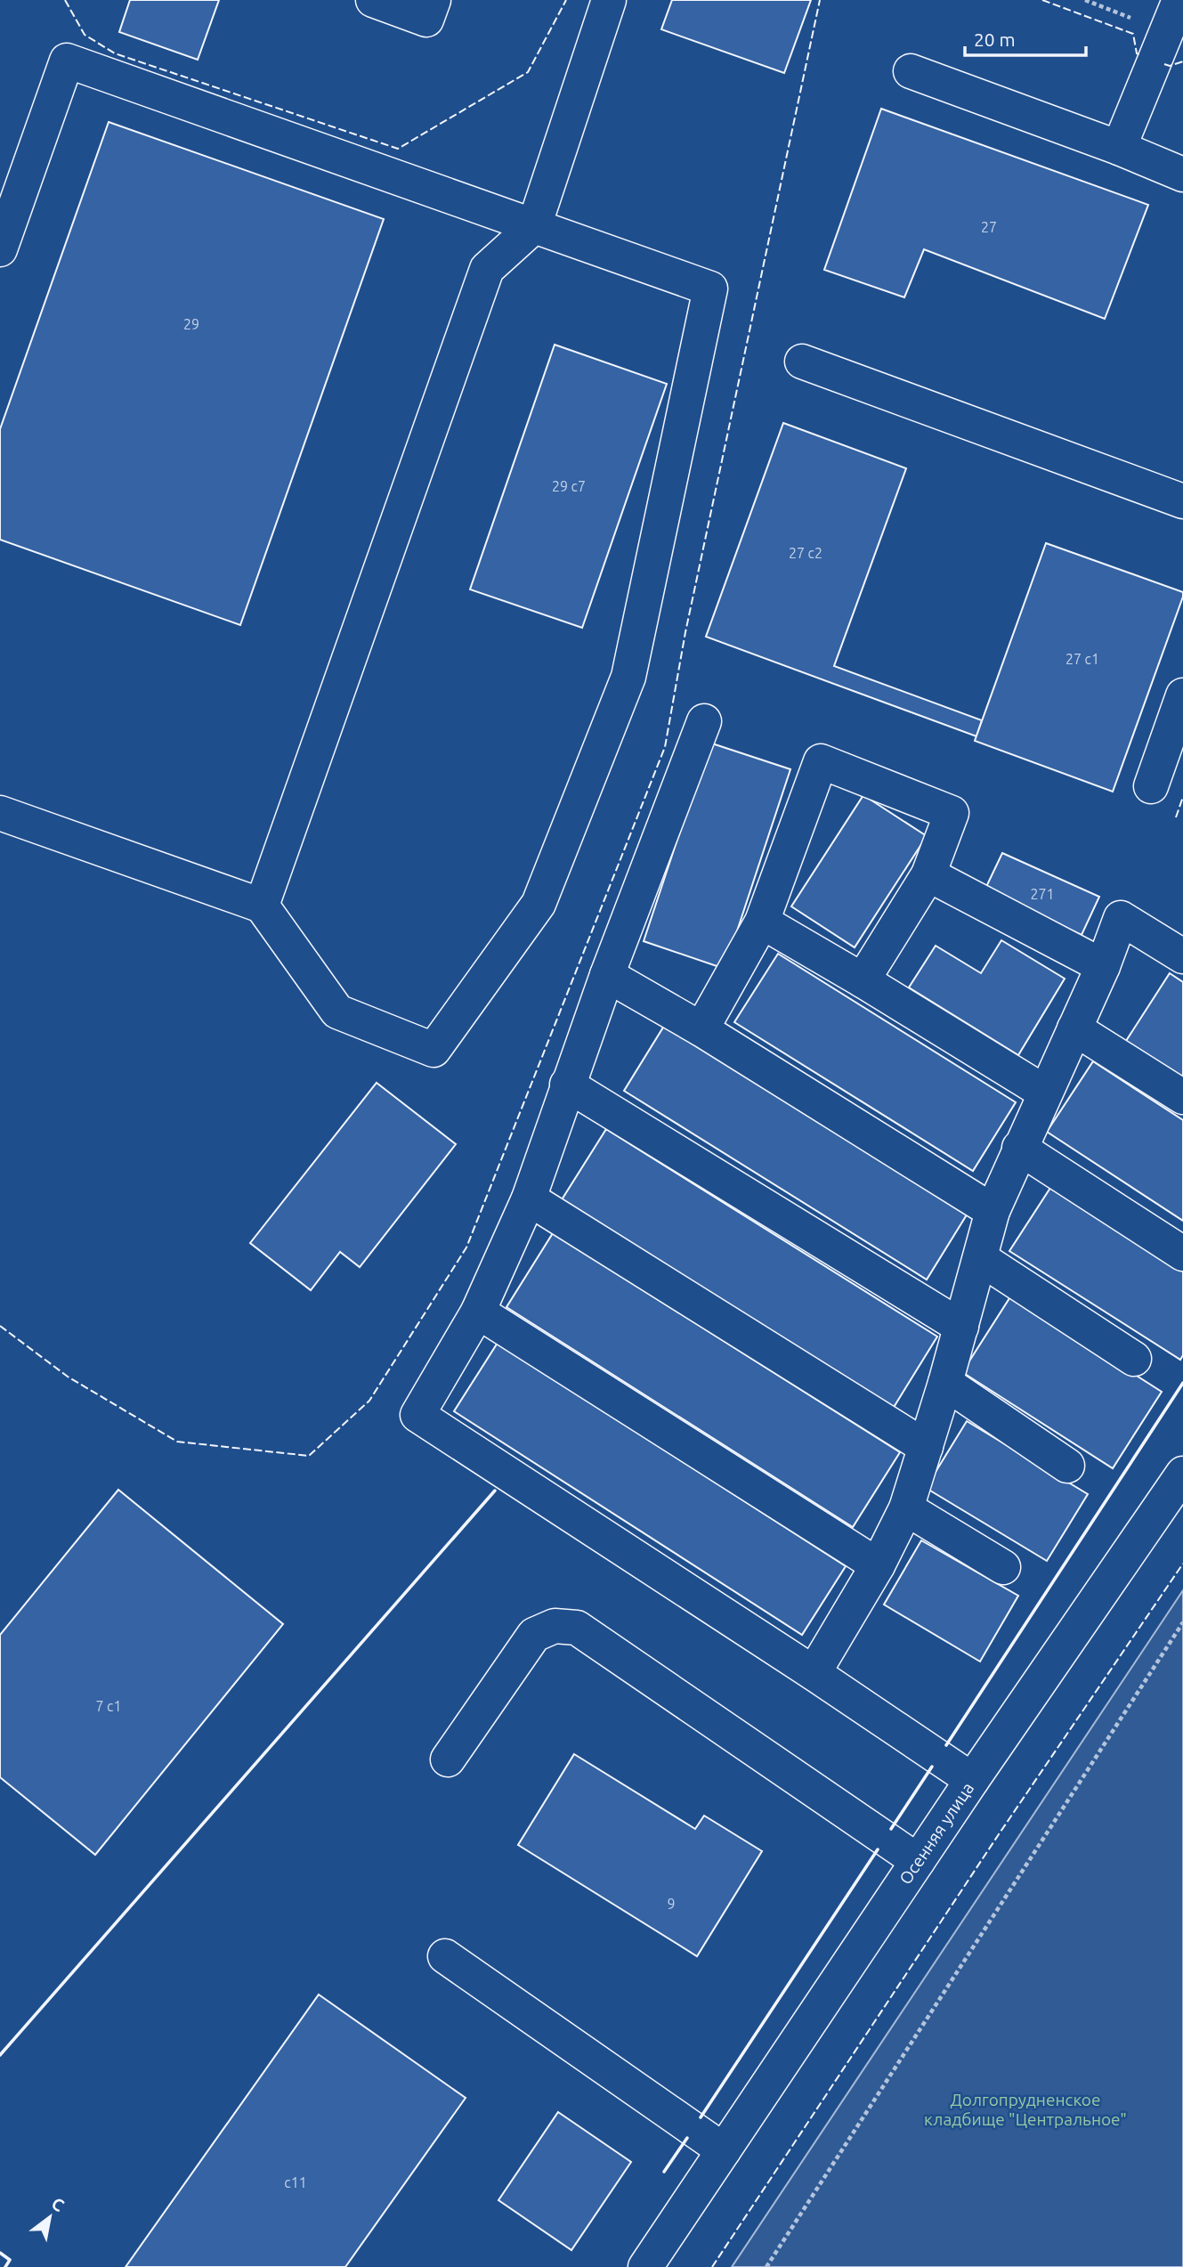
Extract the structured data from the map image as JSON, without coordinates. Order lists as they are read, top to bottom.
{
  "streets": {
    "street": ["Осенняя улица"]
  },
  "parks": ["Долгопрудненское кладбище \"Центральное\""],
  "house_numbers": [
    "27",
    "29",
    "29 с7",
    "27 с2",
    "27 с1",
    "271",
    "7 с1",
    "9",
    "с11"
  ],
  "scale_bar": "20 m",
  "north": "top right"
}
